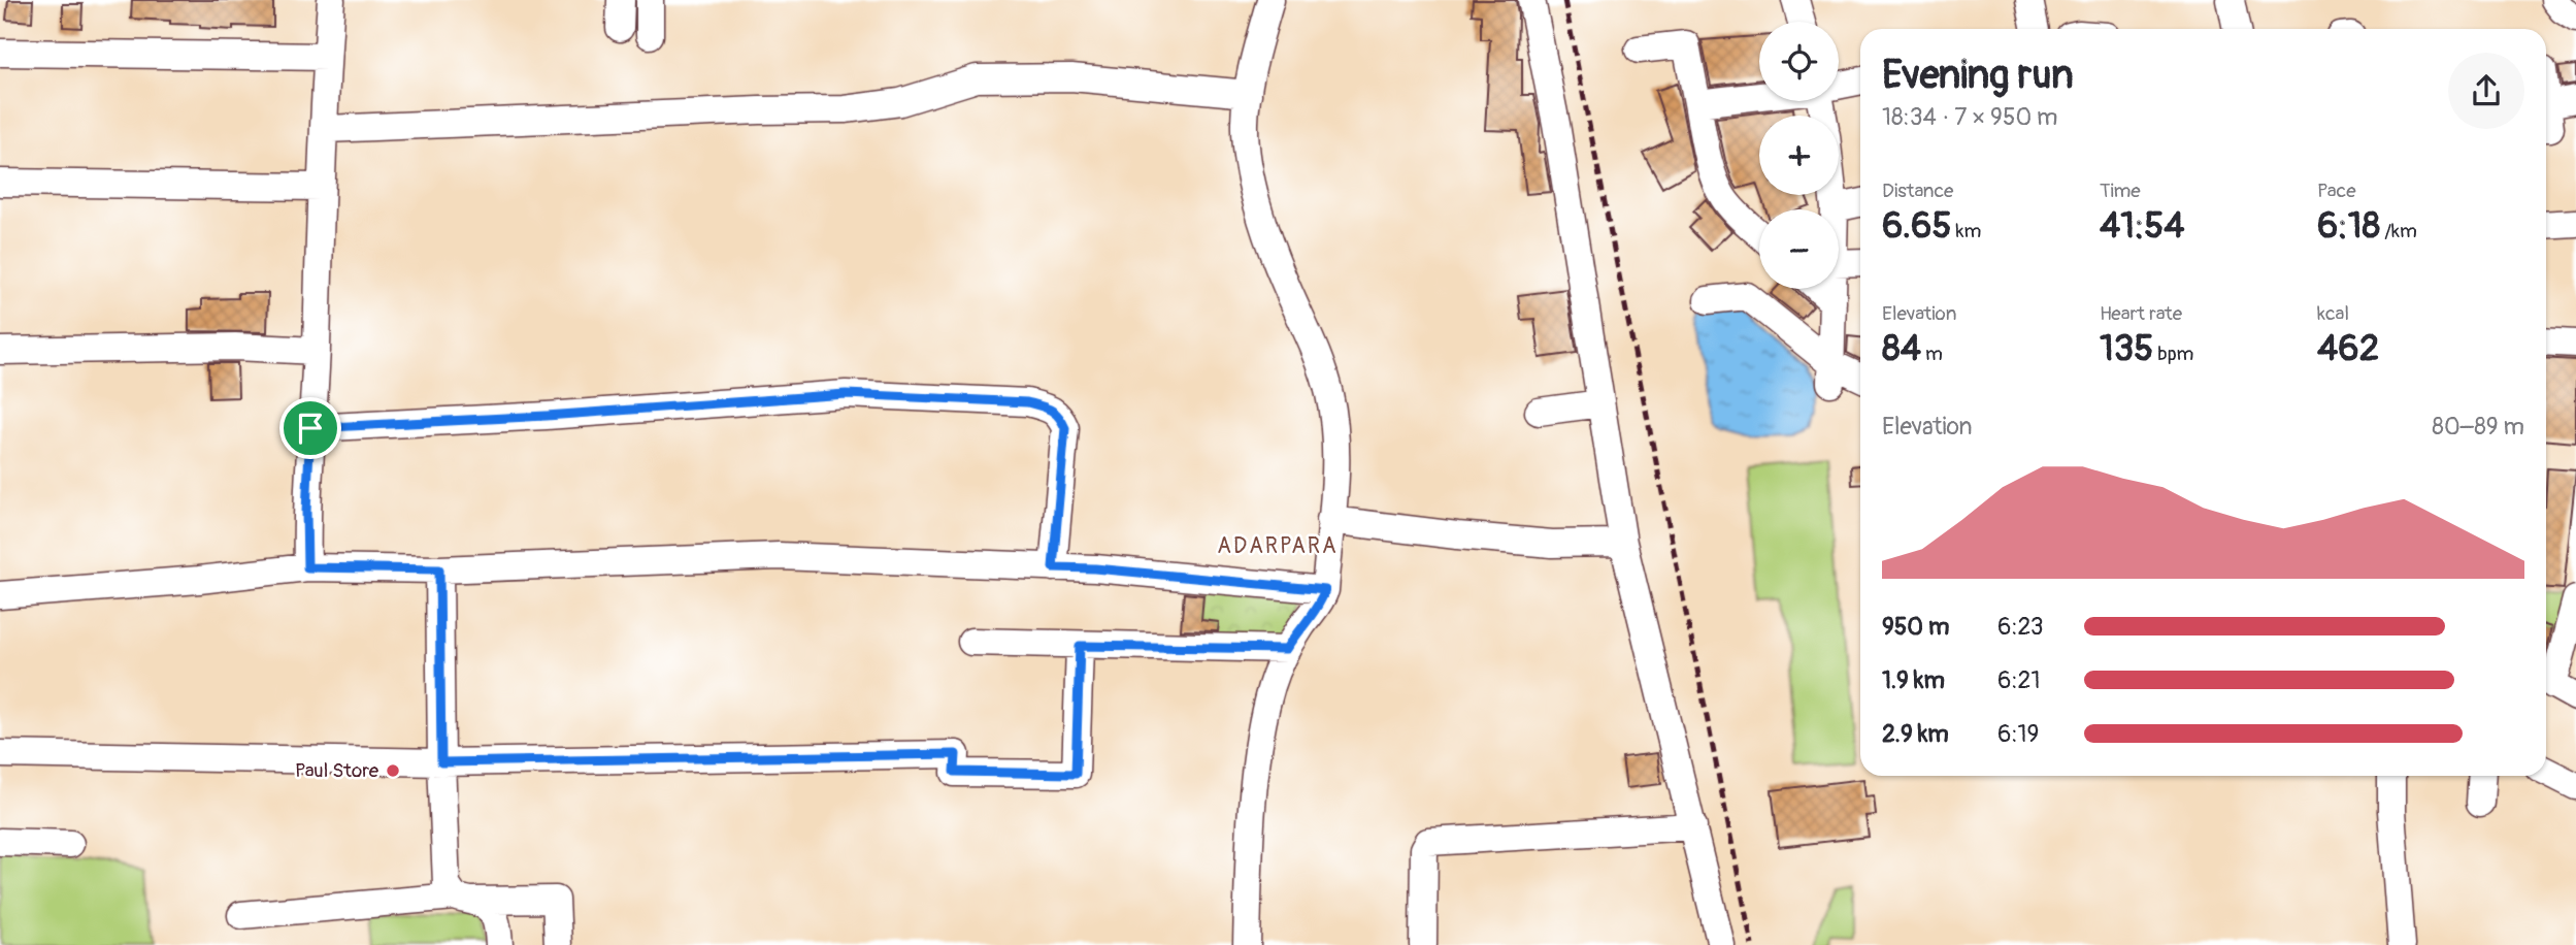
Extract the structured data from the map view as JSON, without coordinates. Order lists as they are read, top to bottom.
{
  "districts": ["ADARPARA"],
  "places": ["Paul Store"],
  "page": {
    "map_buttons": ["+", "−"],
    "heading": ["Evening run", "18:34 · 7 × 950 m"],
    "stats": [
      ["Distance", "6.65 km"],
      ["Time", "41:54"],
      ["Pace", "6:18 /km"],
      ["Elevation", "84 m"],
      ["Heart rate", "135 bpm"],
      ["kcal", "462"]
    ],
    "chart": ["Elevation", "80–89 m"],
    "list": [
      {
        "name": "950 m",
        "note": "6:23"
      },
      {
        "name": "1.9 km",
        "note": "6:21"
      },
      {
        "name": "2.9 km",
        "note": "6:19"
      }
    ]
  }
}
